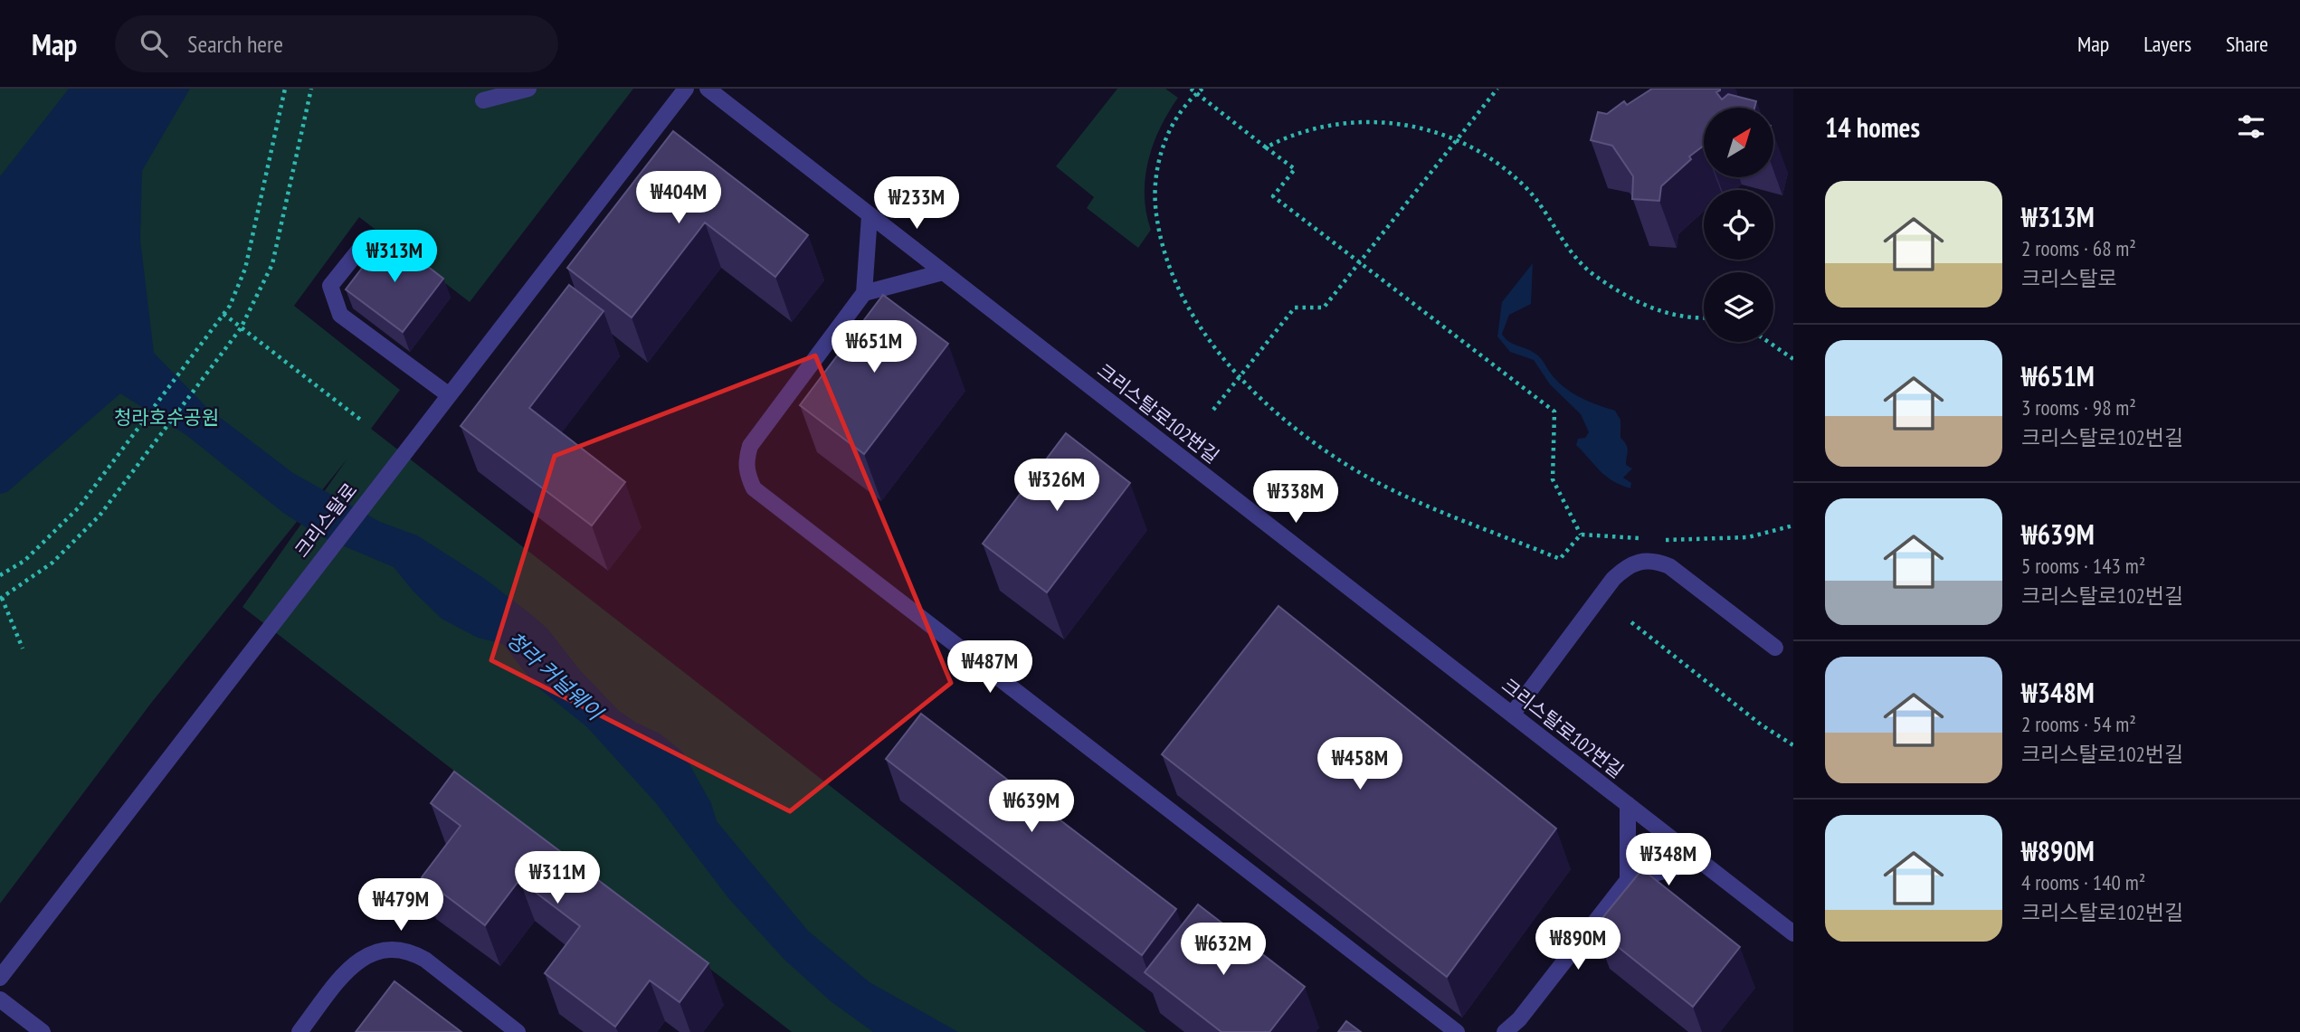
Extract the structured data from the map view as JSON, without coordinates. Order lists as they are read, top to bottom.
{
  "streets": {
    "street": ["크리스탈로102번길", "크리스탈로"]
  },
  "water": ["청라 커널웨이"],
  "parks": ["청라호수공원"],
  "north": "top right",
  "page": {
    "header": "Map",
    "search": "Search here",
    "nav": ["Map", "Layers", "Share"],
    "heading": "14 homes",
    "list": [
      {
        "name": "₩313M",
        "note": "2 rooms · 68 m² · 크리스탈로"
      },
      {
        "name": "₩651M",
        "note": "3 rooms · 98 m² · 크리스탈로102번길"
      },
      {
        "name": "₩639M",
        "note": "5 rooms · 143 m² · 크리스탈로102번길"
      },
      {
        "name": "₩348M",
        "note": "2 rooms · 54 m² · 크리스탈로102번길"
      },
      {
        "name": "₩890M",
        "note": "4 rooms · 140 m² · 크리스탈로102번길"
      }
    ],
    "price": [
      "₩404M",
      "₩233M",
      "₩313M",
      "₩651M",
      "₩326M",
      "₩338M",
      "₩487M",
      "₩458M",
      "₩639M",
      "₩348M",
      "₩311M",
      "₩479M",
      "₩890M",
      "₩632M"
    ]
  }
}
